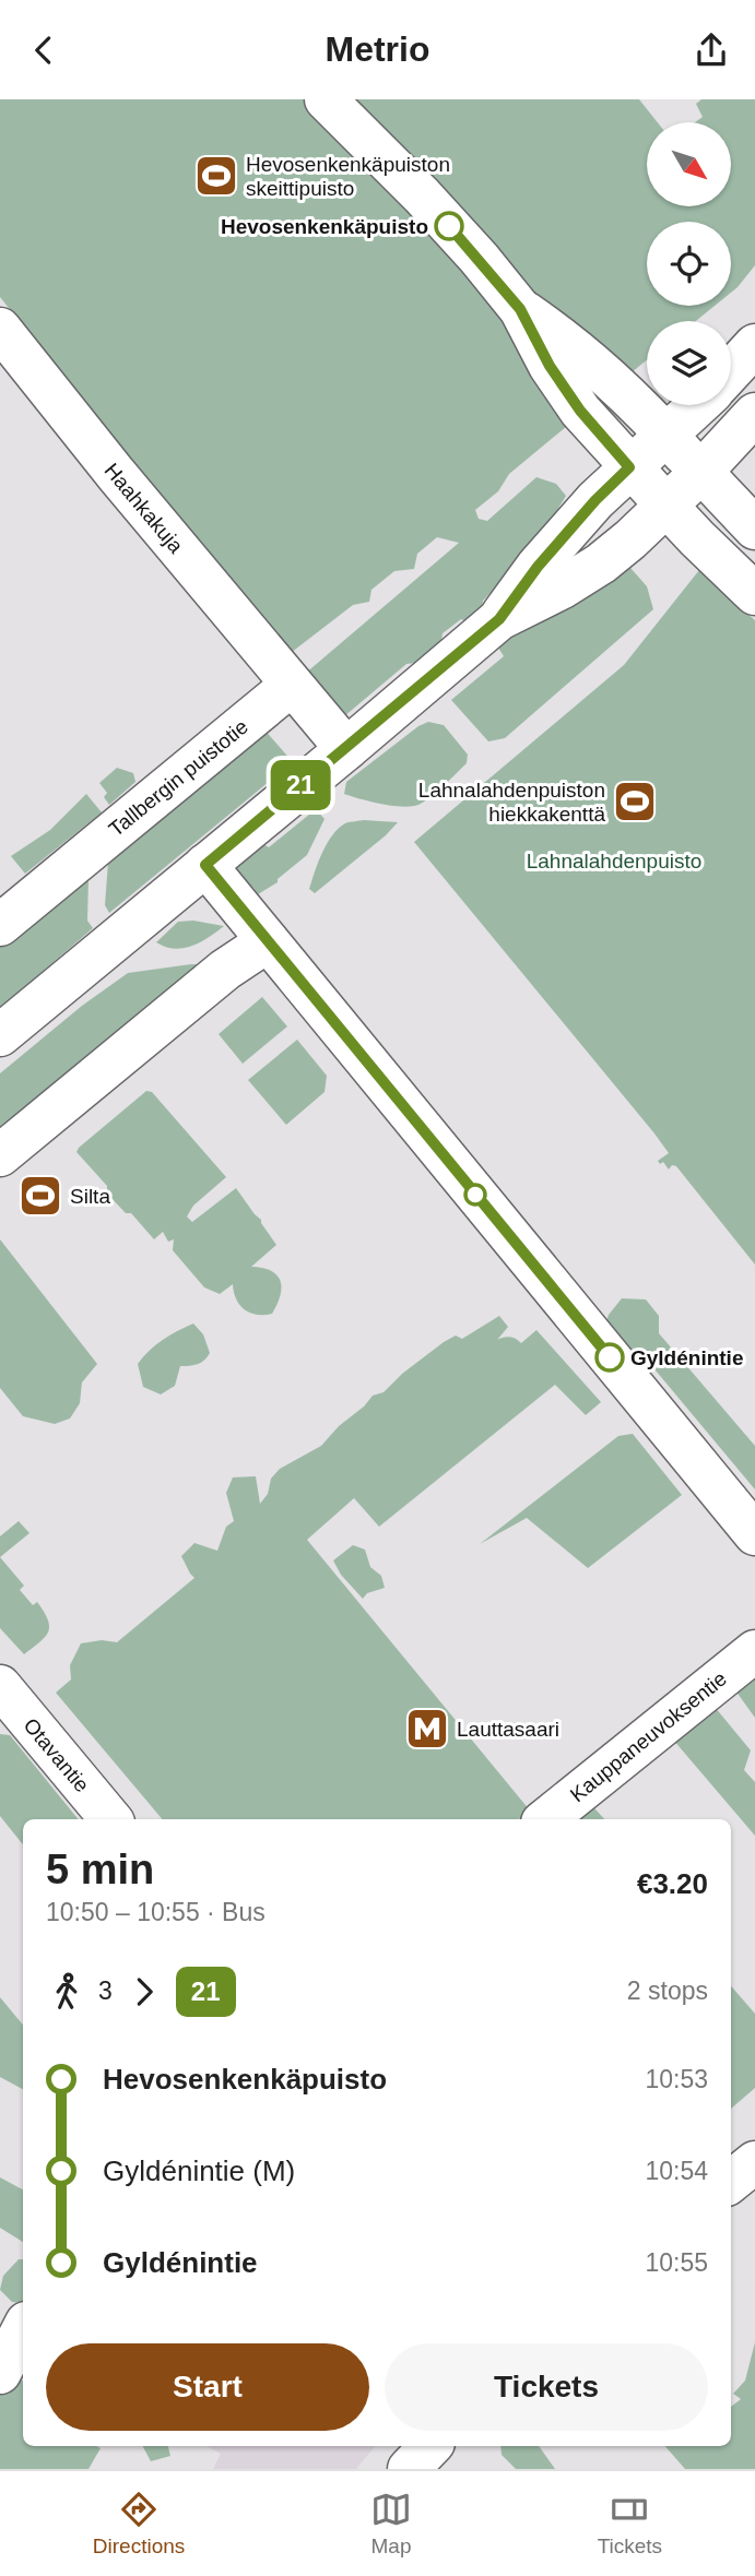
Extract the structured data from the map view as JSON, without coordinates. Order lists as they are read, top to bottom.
{
  "streets": {
    "street": [
      "Haahkakuja",
      "Tallbergin puistotie",
      "Kauppaneuvoksentie",
      "Otavantie"
    ]
  },
  "crossings": [
    ["Haahkakuja", "Tallbergin puistotie"]
  ],
  "parks": ["Lahnalahdenpuisto"],
  "places": {
    "sports": ["Hevosenkenkäpuiston skeittipuisto", "Lahnalahdenpuiston hiekkakenttä", "Silta"],
    "other": ["Hevosenkenkäpuisto", "Gyldénintie"],
    "metro station": ["Lauttasaari"]
  },
  "lines": ["bus line 21"],
  "north": "bottom right",
  "page": {
    "header": "Metrio",
    "on_map": "21",
    "heading": ["5 min", "10:50 – 10:55 · Bus", "€3.20"],
    "legs": ["3", "21", "2 stops"],
    "list": [
      {
        "name": "Hevosenkenkäpuisto",
        "value": "10:53"
      },
      {
        "name": "Gyldénintie (M)",
        "value": "10:54"
      },
      {
        "name": "Gyldénintie",
        "value": "10:55"
      }
    ],
    "buttons": ["Start", "Tickets"],
    "tabs": ["Directions", "Map", "Tickets"]
  }
}
